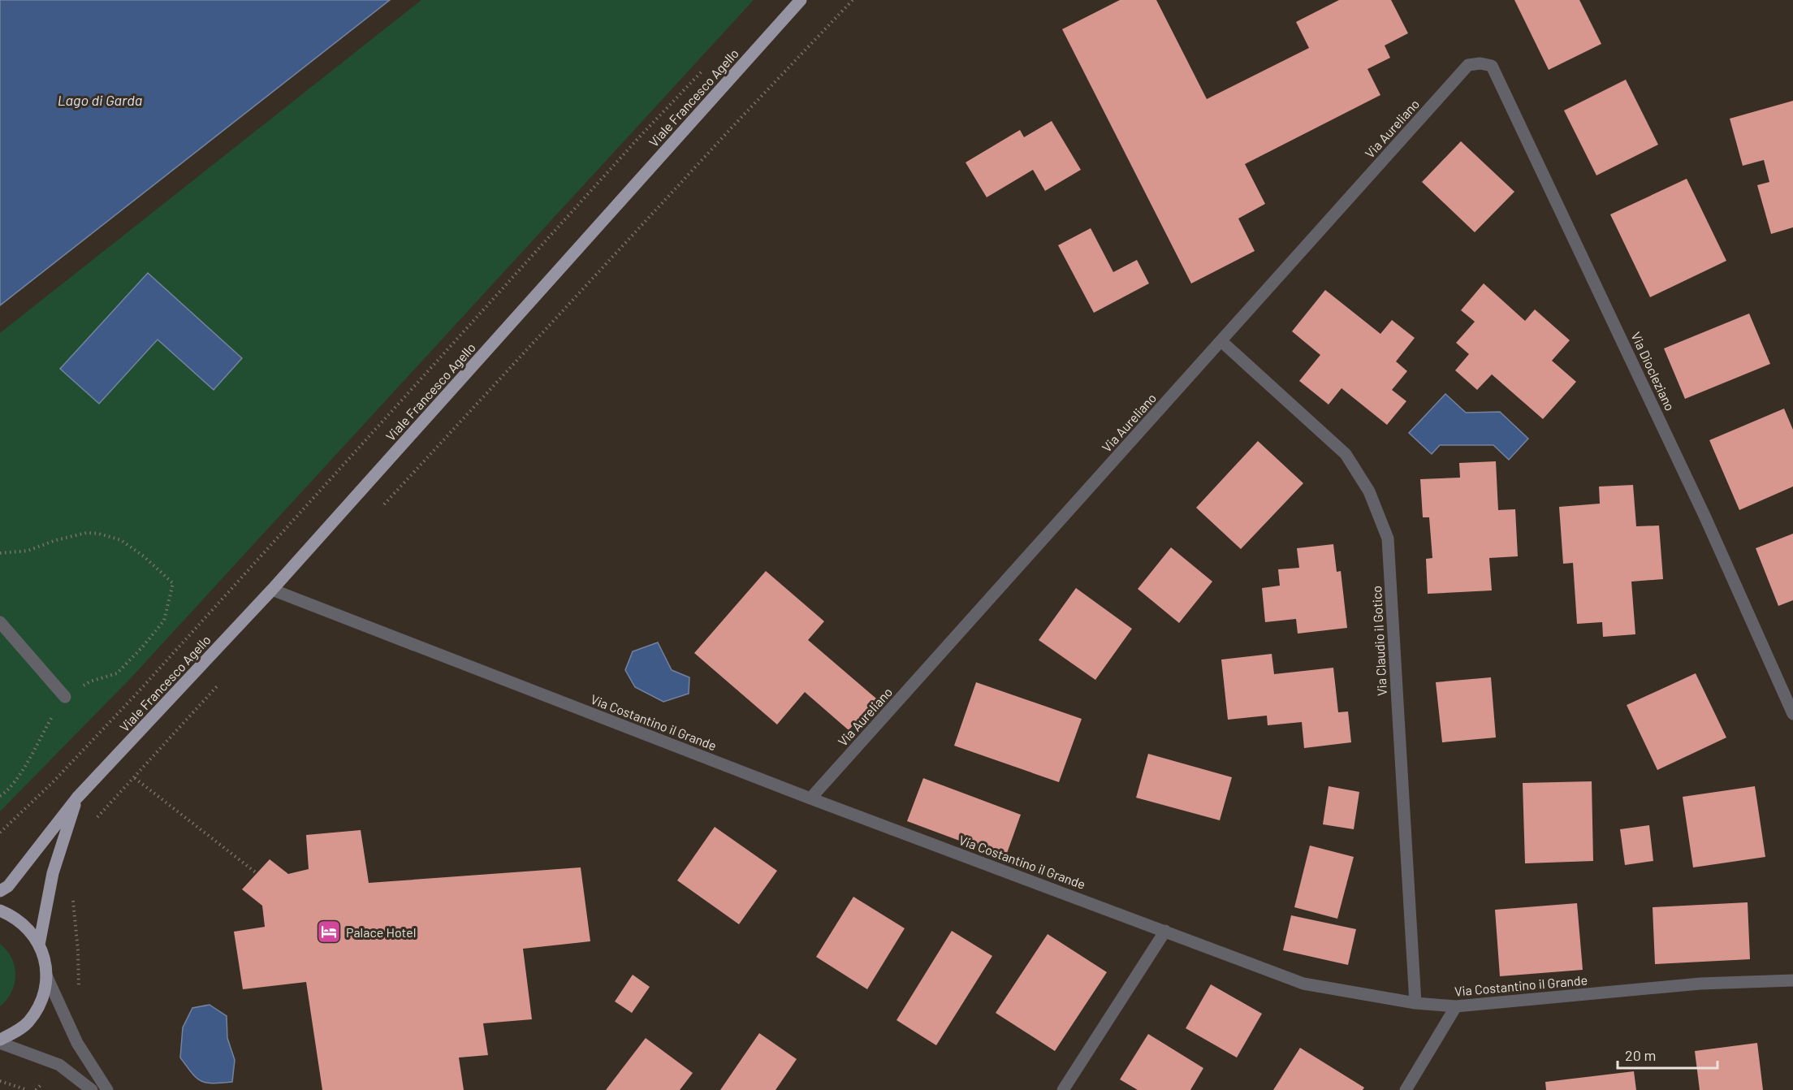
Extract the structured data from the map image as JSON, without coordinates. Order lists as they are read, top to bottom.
{
  "streets": {
    "main road": ["Viale Francesco Agello"],
    "street": [
      "Via Aureliano",
      "Via Diocleziano",
      "Via Claudio il Gotico",
      "Via Costantino il Grande"
    ]
  },
  "crossings": [
    ["Viale Francesco Agello", "Via Costantino il Grande"],
    ["Via Aureliano", "Via Diocleziano"],
    ["Via Aureliano", "Via Claudio il Gotico"],
    ["Via Aureliano", "Via Costantino il Grande"],
    ["Via Claudio il Gotico", "Via Costantino il Grande"]
  ],
  "water": ["Lago di Garda"],
  "places": {
    "hotel": ["Palace Hotel"]
  },
  "scale_bar": "20 m"
}
